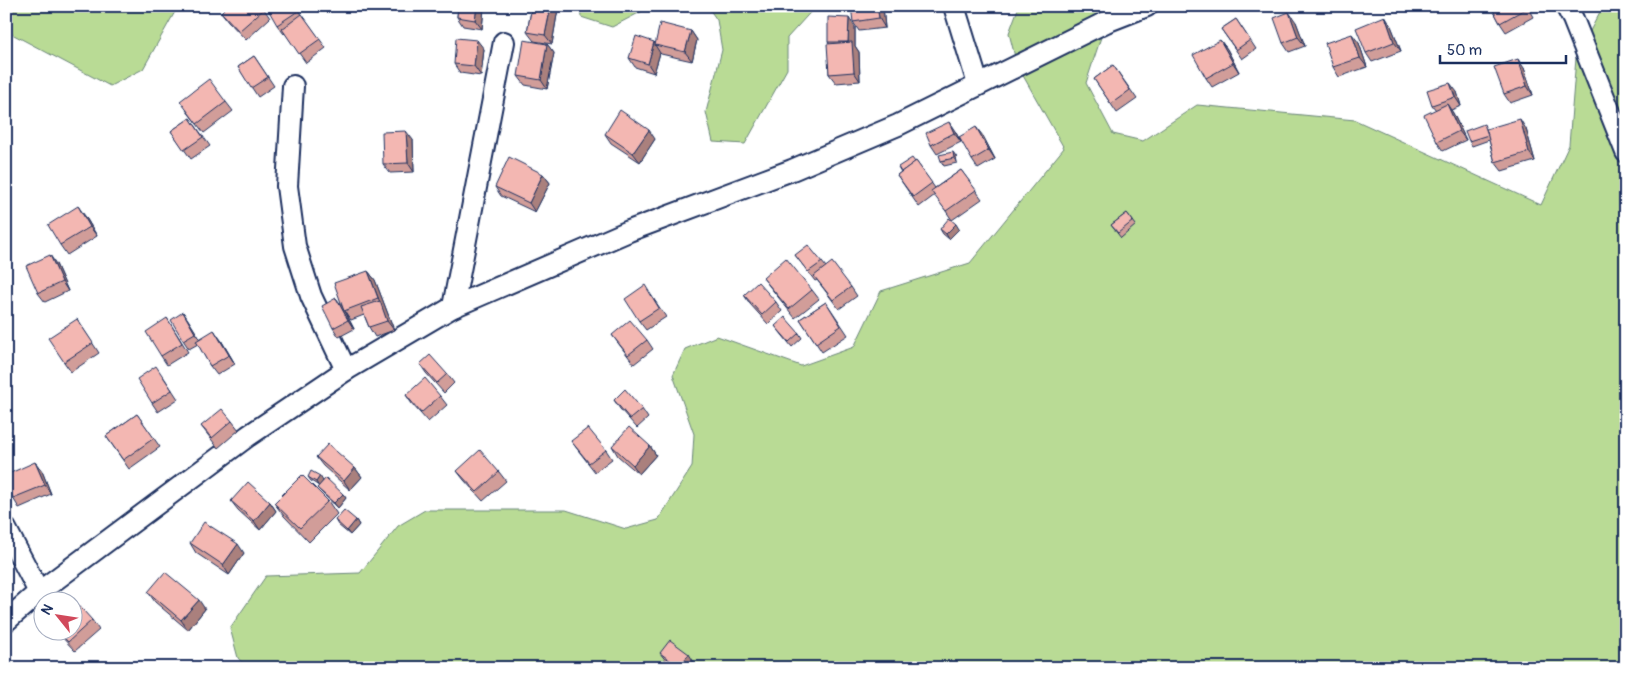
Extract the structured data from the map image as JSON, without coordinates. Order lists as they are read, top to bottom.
{
  "scale_bar": "50 m",
  "north": "top left"
}
